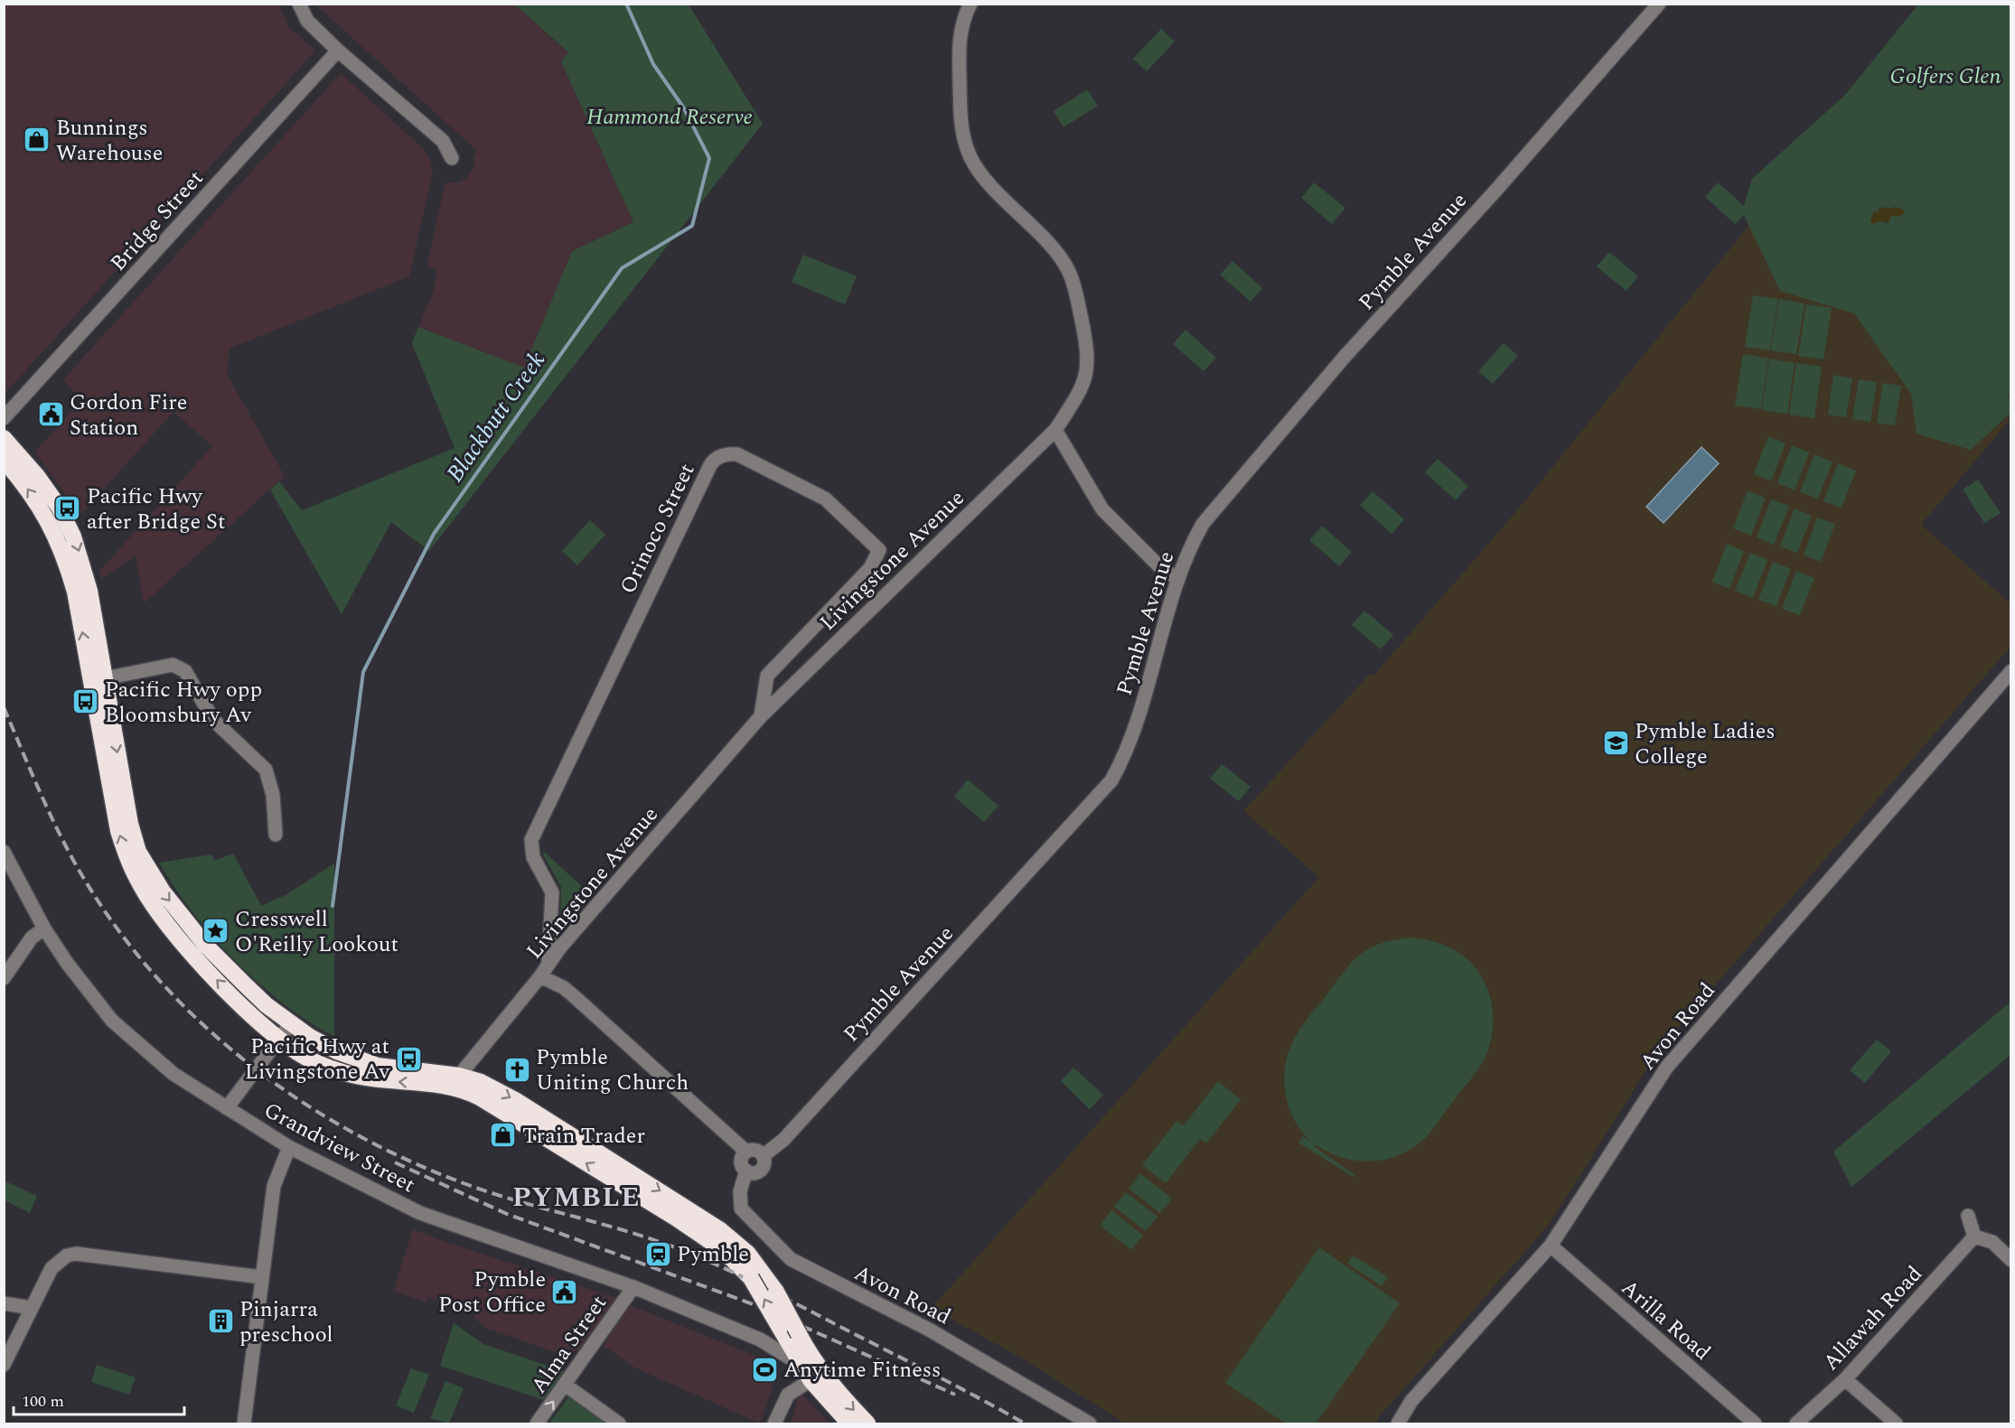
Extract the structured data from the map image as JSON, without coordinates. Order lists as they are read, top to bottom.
{
  "streets": {
    "street": [
      "Bridge Street",
      "Pymble Avenue",
      "Orinoco Street",
      "Livingstone Avenue",
      "Avon Road",
      "Grandview Street",
      "Allawah Road",
      "Arilla Road",
      "Alma Street"
    ]
  },
  "crossings": [
    ["Pymble Avenue", "Avon Road"],
    ["Orinoco Street", "Livingstone Avenue"],
    ["Avon Road", "Arilla Road"],
    ["Grandview Street", "Alma Street"]
  ],
  "districts": ["PYMBLE"],
  "water": ["Blackbutt Creek"],
  "parks": ["Golfers Glen", "Hammond Reserve"],
  "places": {
    "shop": ["Bunnings Warehouse", "Train Trader"],
    "public building": ["Gordon Fire Station", "Pymble Post Office"],
    "bus stop": ["Pacific Hwy after Bridge St", "Pacific Hwy opp Bloomsbury Av", "Pacific Hwy at Livingstone Av"],
    "school or university": ["Pymble Ladies College"],
    "place": ["Cresswell O'Reilly Lookout"],
    "church": ["Pymble Uniting Church"],
    "station": ["Pymble"],
    "building": ["Pinjarra preschool"],
    "sports": ["Anytime Fitness"]
  },
  "scale_bar": "100 m"
}
